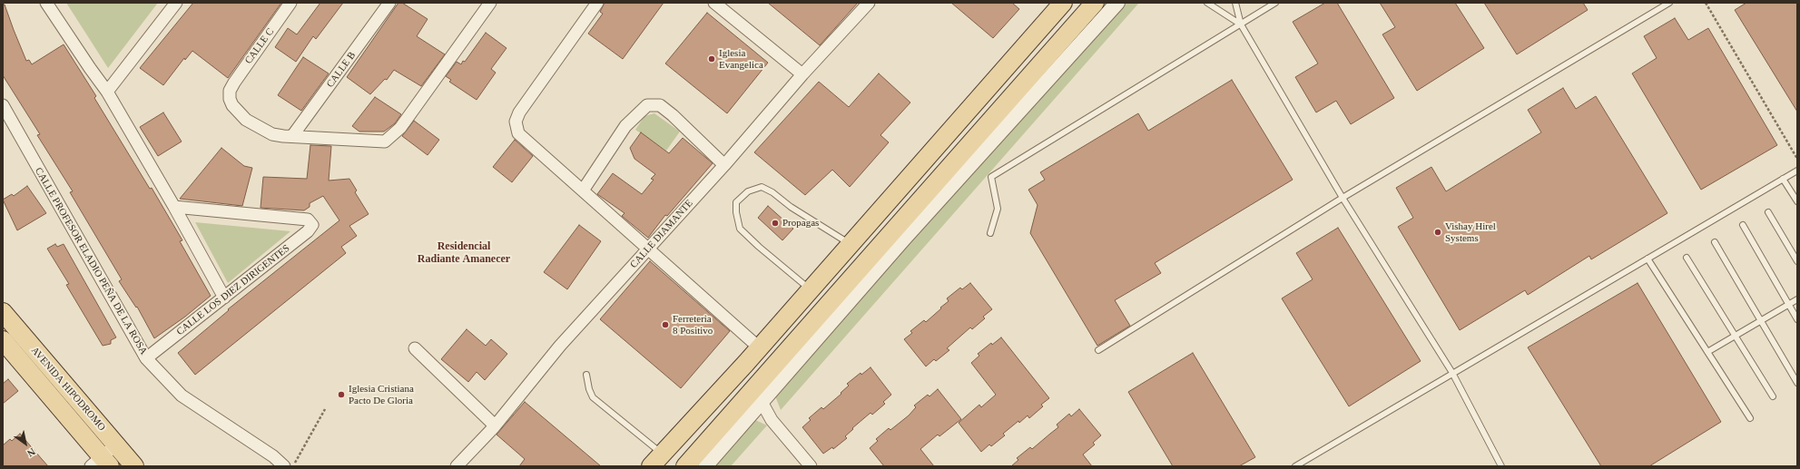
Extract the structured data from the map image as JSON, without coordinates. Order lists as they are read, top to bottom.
{
  "streets": {
    "main road": ["AVENIDA HIPODROMO"],
    "street": [
      "CALLE C",
      "CALLE B",
      "CALLE DIAMANTE",
      "CALLE PROFESOR ELADIO PEÑA DE LA ROSA",
      "CALLE LOS DIEZ DIRIGENTES"
    ]
  },
  "crossings": [
    ["CALLE C", "CALLE B"],
    ["CALLE PROFESOR ELADIO PEÑA DE LA ROSA", "CALLE LOS DIEZ DIRIGENTES"]
  ],
  "districts": ["Residencial Radiante Amanecer"],
  "places": [
    "Iglesia Evangelica",
    "Propagas",
    "Vishay Hirel Systems",
    "Ferreteria 8 Positivo",
    "Iglesia Cristiana Pacto De Gloria"
  ],
  "north": "bottom right"
}
